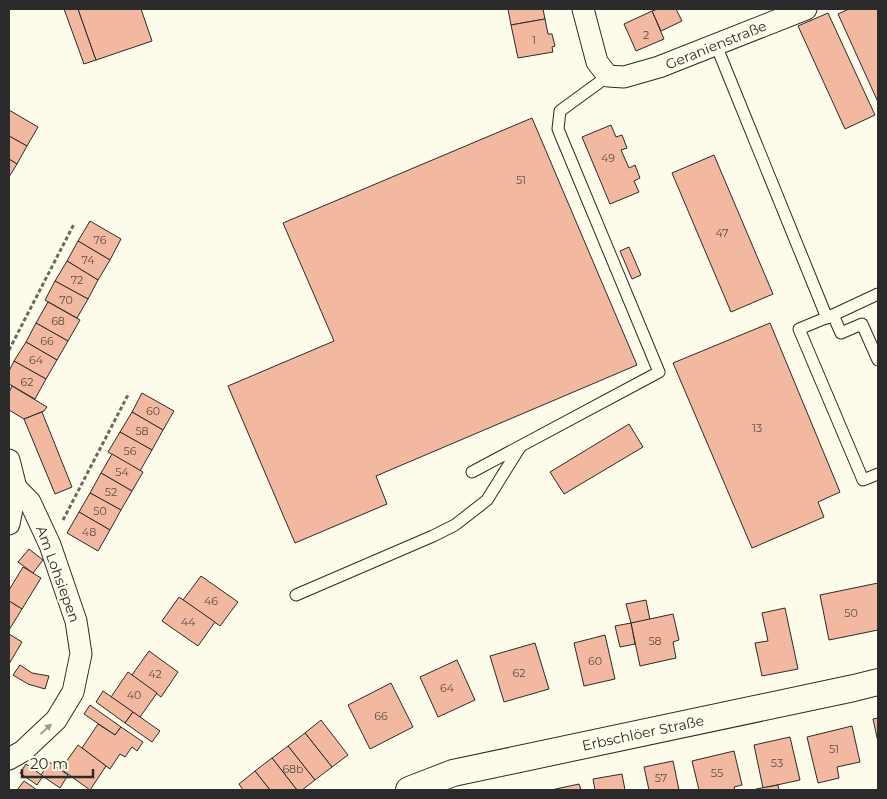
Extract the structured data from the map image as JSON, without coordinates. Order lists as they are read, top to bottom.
{
  "streets": {
    "street": ["Geranienstraße", "Am Lohsiepen", "Erbschlöer Straße"]
  },
  "one_way": ["Am Lohsiepen"],
  "house_numbers": [
    "2",
    "1",
    "49",
    "51",
    "47",
    "76",
    "74",
    "72",
    "70",
    "68",
    "66",
    "64",
    "62",
    "60",
    "13",
    "58",
    "56",
    "54",
    "52",
    "50",
    "48",
    "46",
    "50",
    "44",
    "58",
    "60",
    "62",
    "42",
    "64",
    "40",
    "66",
    "51",
    "53",
    "68b",
    "55",
    "57"
  ],
  "scale_bar": "20 m"
}
